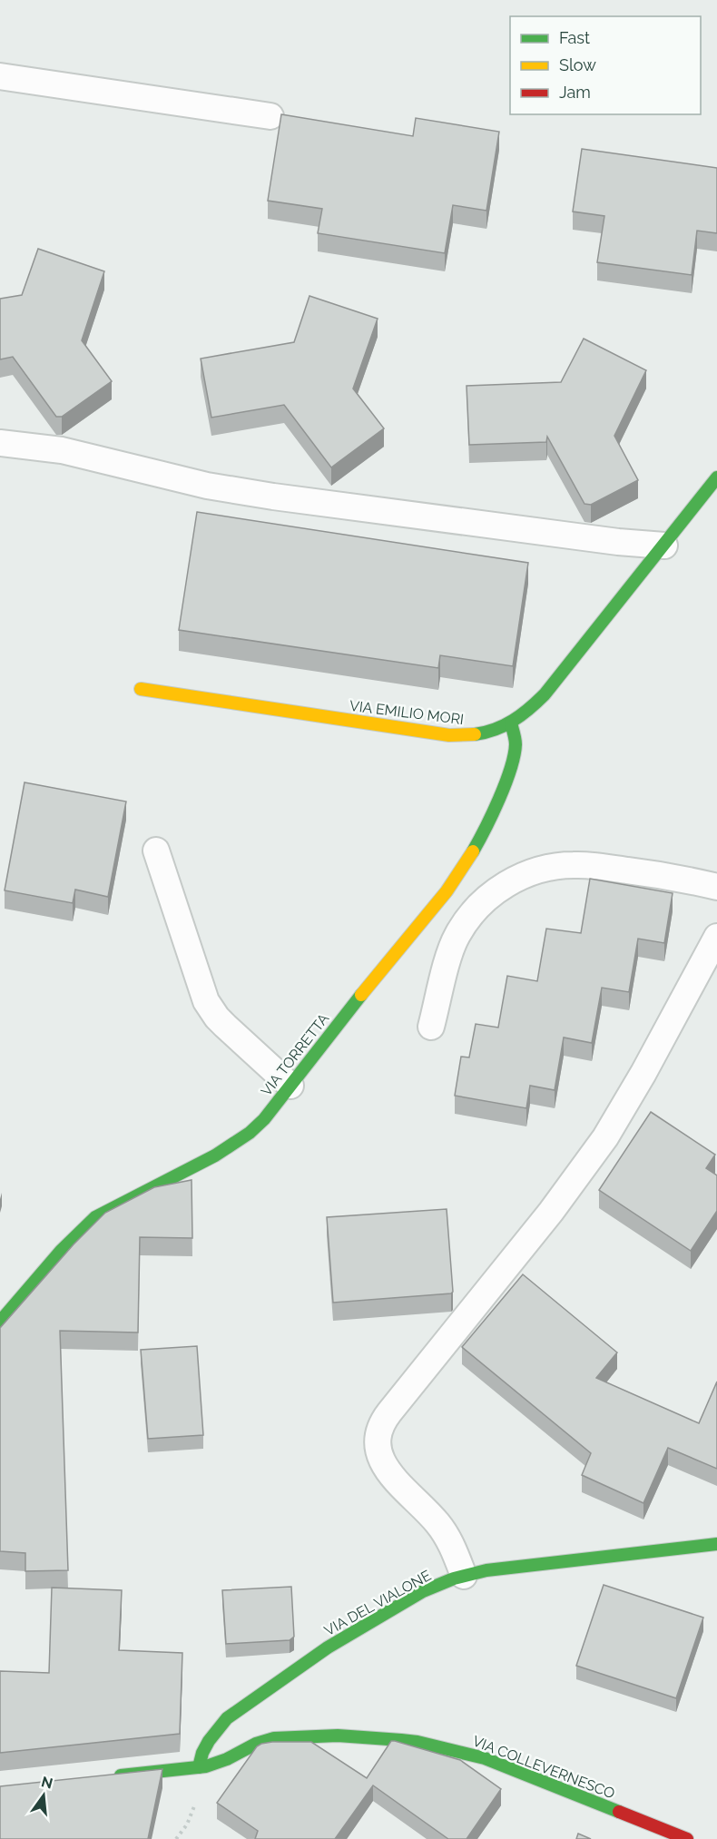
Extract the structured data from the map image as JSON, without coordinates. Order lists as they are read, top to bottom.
{
  "streets": {
    "street": [
      "VIA EMILIO MORI",
      "VIA TORRETTA",
      "VIA DEL VIALONE",
      "VIA COLLEVERNESCO"
    ]
  },
  "crossings": [
    ["VIA EMILIO MORI", "VIA TORRETTA"],
    ["VIA DEL VIALONE", "VIA COLLEVERNESCO"]
  ],
  "legend": ["Fast", "Slow", "Jam"],
  "north": "top"
}
